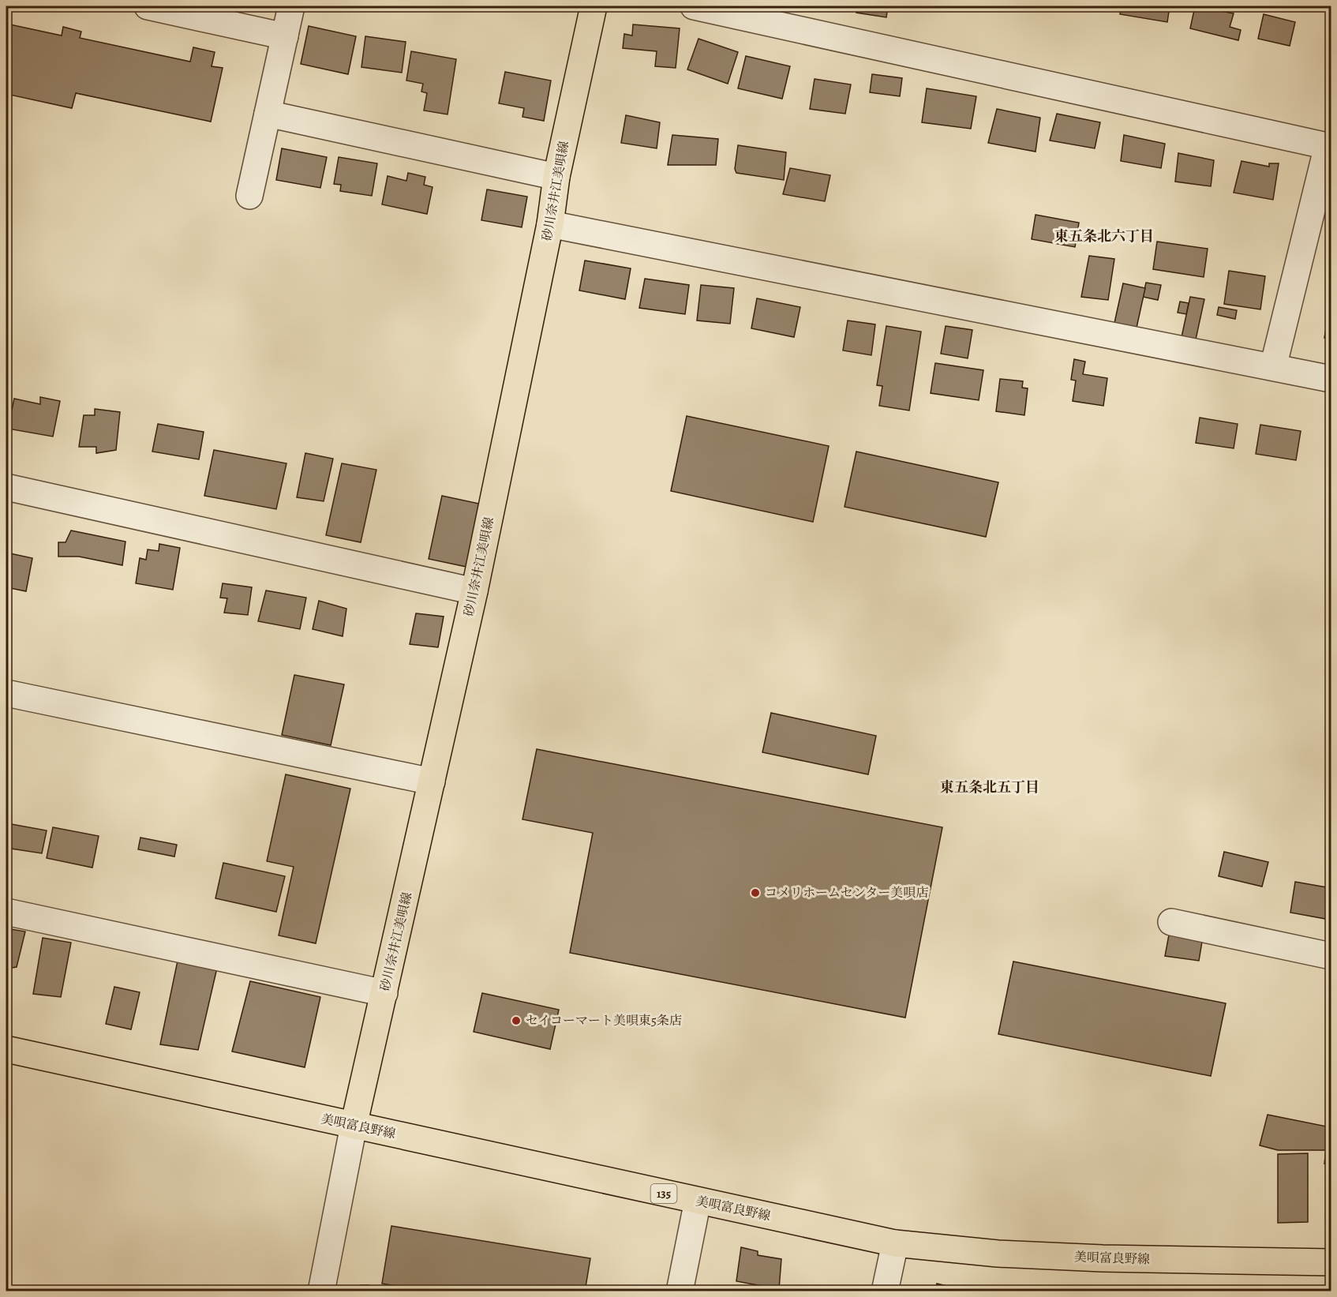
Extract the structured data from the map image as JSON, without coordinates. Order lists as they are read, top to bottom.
{
  "streets": {
    "main road": ["砂川奈井江美唄線", "美唄富良野線", "135"]
  },
  "crossings": [
    ["砂川奈井江美唄線", "美唄富良野線"]
  ],
  "districts": ["東五条北六丁目", "東五条北五丁目"],
  "places": ["コメリホームセンター美唄店", "セイコーマート美唄東5条店"]
}
